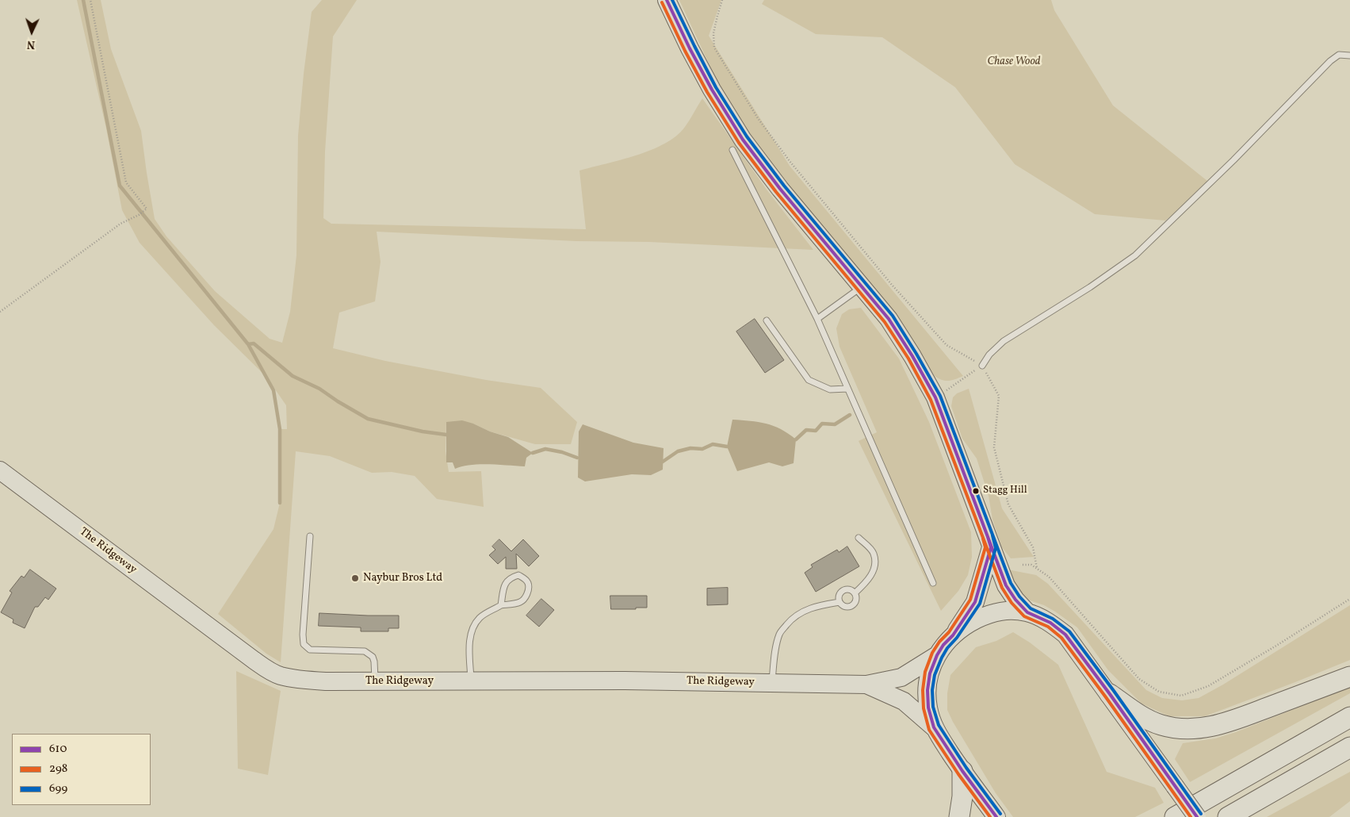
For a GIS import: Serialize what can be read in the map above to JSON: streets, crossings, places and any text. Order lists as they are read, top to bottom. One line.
{"streets":{"main road":["The Ridgeway"]},"parks":["Chase Wood"],"places":["Stagg Hill","Naybur Bros Ltd"],"lines":["transit line 610","transit line 699","transit line 298"],"legend":["610","298","699"],"north":"bottom"}
